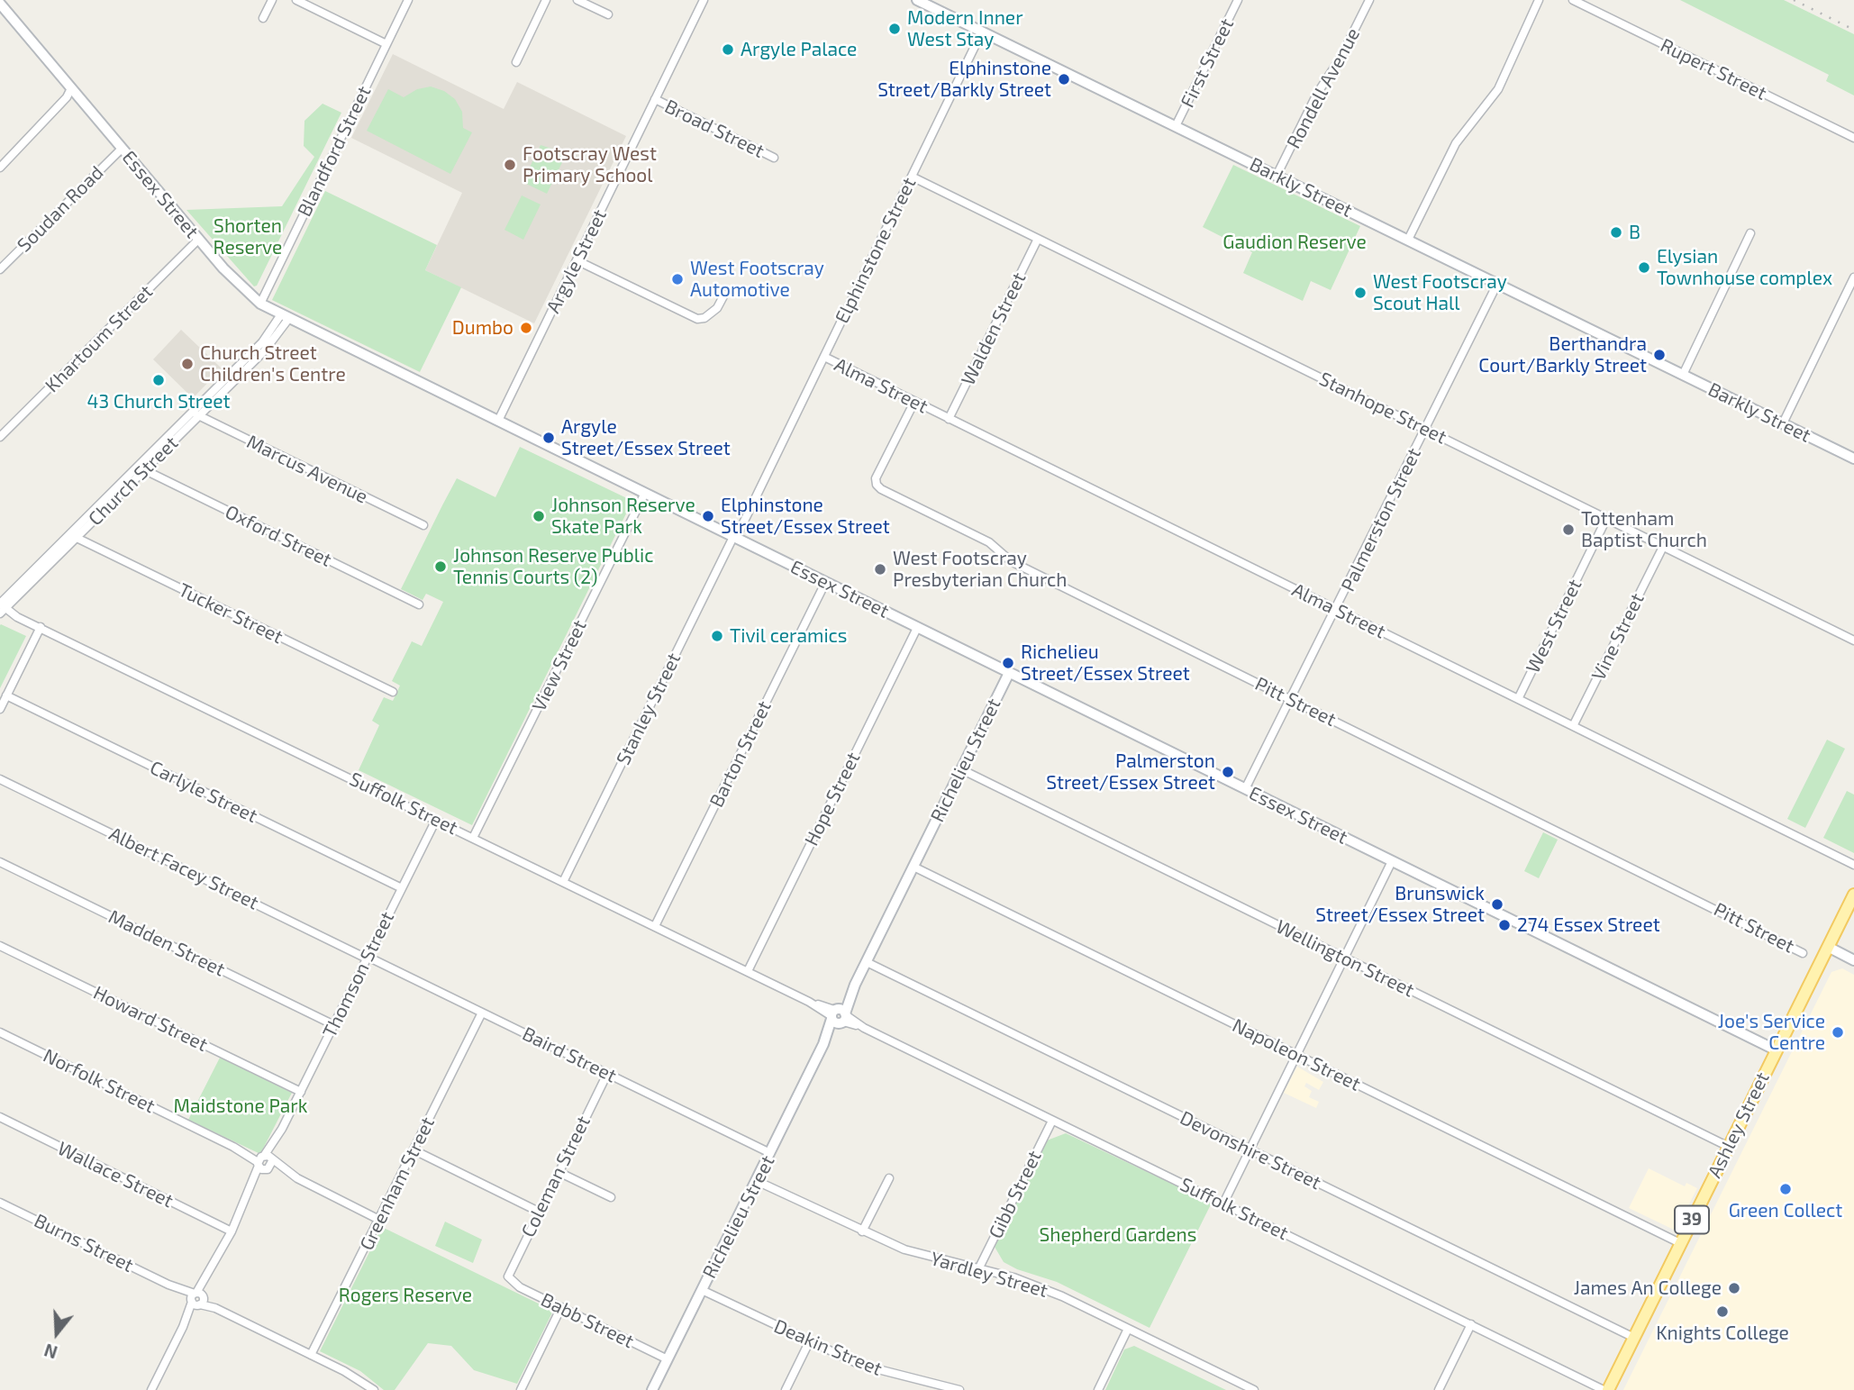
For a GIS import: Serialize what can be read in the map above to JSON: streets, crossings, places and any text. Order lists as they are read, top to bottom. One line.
{"streets":{"main road":["Ashley Street","39"],"street":["First Street","Rupert Street","Rondell Avenue","Broad Street","Blandford Street","Barkly Street","Essex Street","Soudan Road","Elphinstone Street","Argyle Street","Walden Street","Khartoum Street","Alma Street","Stanhope Street","Marcus Avenue","Church Street","Palmerston Street","Oxford Street","Tucker Street","West Street","Vine Street","View Street","Pitt Street","Stanley Street","Barton Street","Richelieu Street","Carlyle Street","Hope Street","Suffolk Street","Albert Facey Street","Madden Street","Wellington Street","Thomson Street","Howard Street","Baird Street","Napoleon Street","Norfolk Street","Devonshire Street","Wallace Street","Coleman Street","Greenham Street","Gibb Street","Burns Street","Yardley Street","Babb Street","Deakin Street"]},"crossings":[["First Street","Barkly Street"],["Rondell Avenue","Barkly Street"],["Broad Street","Argyle Street"],["Blandford Street","Essex Street"],["Barkly Street","Elphinstone Street"],["Barkly Street","Palmerston Street"],["Essex Street","Soudan Road"],["Essex Street","Elphinstone Street"],["Essex Street","Argyle Street"],["Essex Street","Khartoum Street"],["Essex Street","Church Street"],["Essex Street","Palmerston Street"],["Essex Street","View Street"],["Essex Street","Stanley Street"],["Essex Street","Barton Street"],["Essex Street","Richelieu Street"],["Essex Street","Hope Street"],["Essex Street","Ashley Street"],["Elphinstone Street","Alma Street"],["Elphinstone Street","Stanhope Street"],["Elphinstone Street","Stanley Street"],["Walden Street","Alma Street"],["Walden Street","Stanhope Street"],["Alma Street","Palmerston Street"],["Alma Street","West Street"],["Alma Street","Vine Street"],["Alma Street","Pitt Street"],["Stanhope Street","Palmerston Street"],["Stanhope Street","West Street"],["Stanhope Street","Vine Street"],["Marcus Avenue","Church Street"],["Church Street","Oxford Street"],["Church Street","Tucker Street"],["Church Street","Suffolk Street"],["Palmerston Street","Pitt Street"],["View Street","Suffolk Street"],["Stanley Street","Suffolk Street"],["Barton Street","Suffolk Street"],["Richelieu Street","Suffolk Street"],["Richelieu Street","Wellington Street"],["Richelieu Street","Baird Street"],["Richelieu Street","Napoleon Street"],["Richelieu Street","Devonshire Street"],["Richelieu Street","Yardley Street"],["Richelieu Street","Babb Street"],["Richelieu Street","Deakin Street"],["Carlyle Street","Thomson Street"],["Hope Street","Suffolk Street"],["Suffolk Street","Thomson Street"],["Suffolk Street","Ashley Street"],["Suffolk Street","Gibb Street"],["Albert Facey Street","Thomson Street"],["Albert Facey Street","Baird Street"],["Madden Street","Thomson Street"],["Wellington Street","Ashley Street"],["Thomson Street","Howard Street"],["Thomson Street","Baird Street"],["Thomson Street","Norfolk Street"],["Thomson Street","Wallace Street"],["Thomson Street","Burns Street"],["Baird Street","Coleman Street"],["Baird Street","Greenham Street"],["Napoleon Street","Ashley Street"],["Norfolk Street","Greenham Street"],["Ashley Street","Devonshire Street"],["Coleman Street","Babb Street"],["Greenham Street","Burns Street"],["Gibb Street","Yardley Street"]],"parks":["Shorten Reserve","Gaudion Reserve","Maidstone Park","Shepherd Gardens","Rogers Reserve"],"places":["Modern Inner West Stay","Argyle Palace","Elphinstone Street/Barkly Street","Footscray West Primary School","B","Elysian Townhouse complex","West Footscray Automotive","West Footscray Scout Hall","Dumbo","Berthandra Court/Barkly Street","Church Street Children's Centre","43 Church Street","Argyle Street/Essex Street","Johnson Reserve Skate Park","Elphinstone Street/Essex Street","Tottenham Baptist Church","Johnson Reserve Public Tennis Courts (2)","West Footscray Presbyterian Church","Tivil ceramics","Richelieu Street/Essex Street","Palmerston Street/Essex Street","Brunswick Street/Essex Street","274 Essex Street","Joe's Service Centre","Green Collect","James An College","Knights College"],"north":"bottom"}
